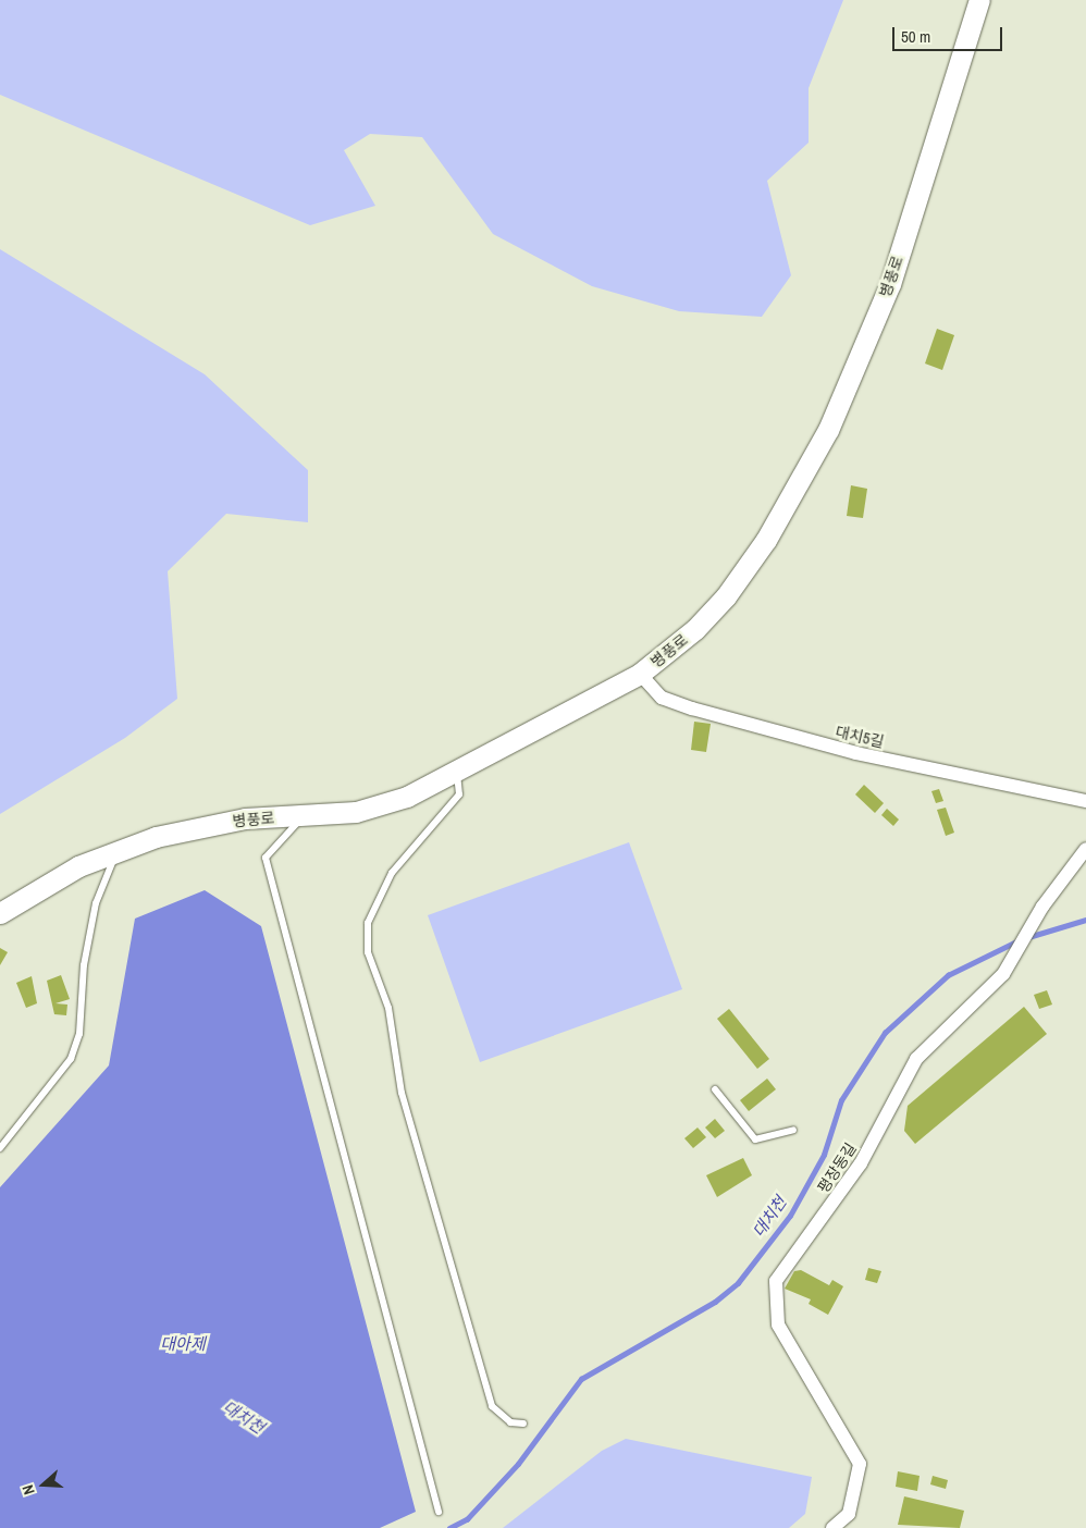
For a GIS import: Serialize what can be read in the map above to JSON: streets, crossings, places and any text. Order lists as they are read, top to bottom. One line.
{"streets":{"main road":["병풍로"],"street":["대치5길","평장동길"]},"crossings":[["병풍로","대치5길"]],"water":["대치천","대아제"],"scale_bar":"50 m","north":"left"}
